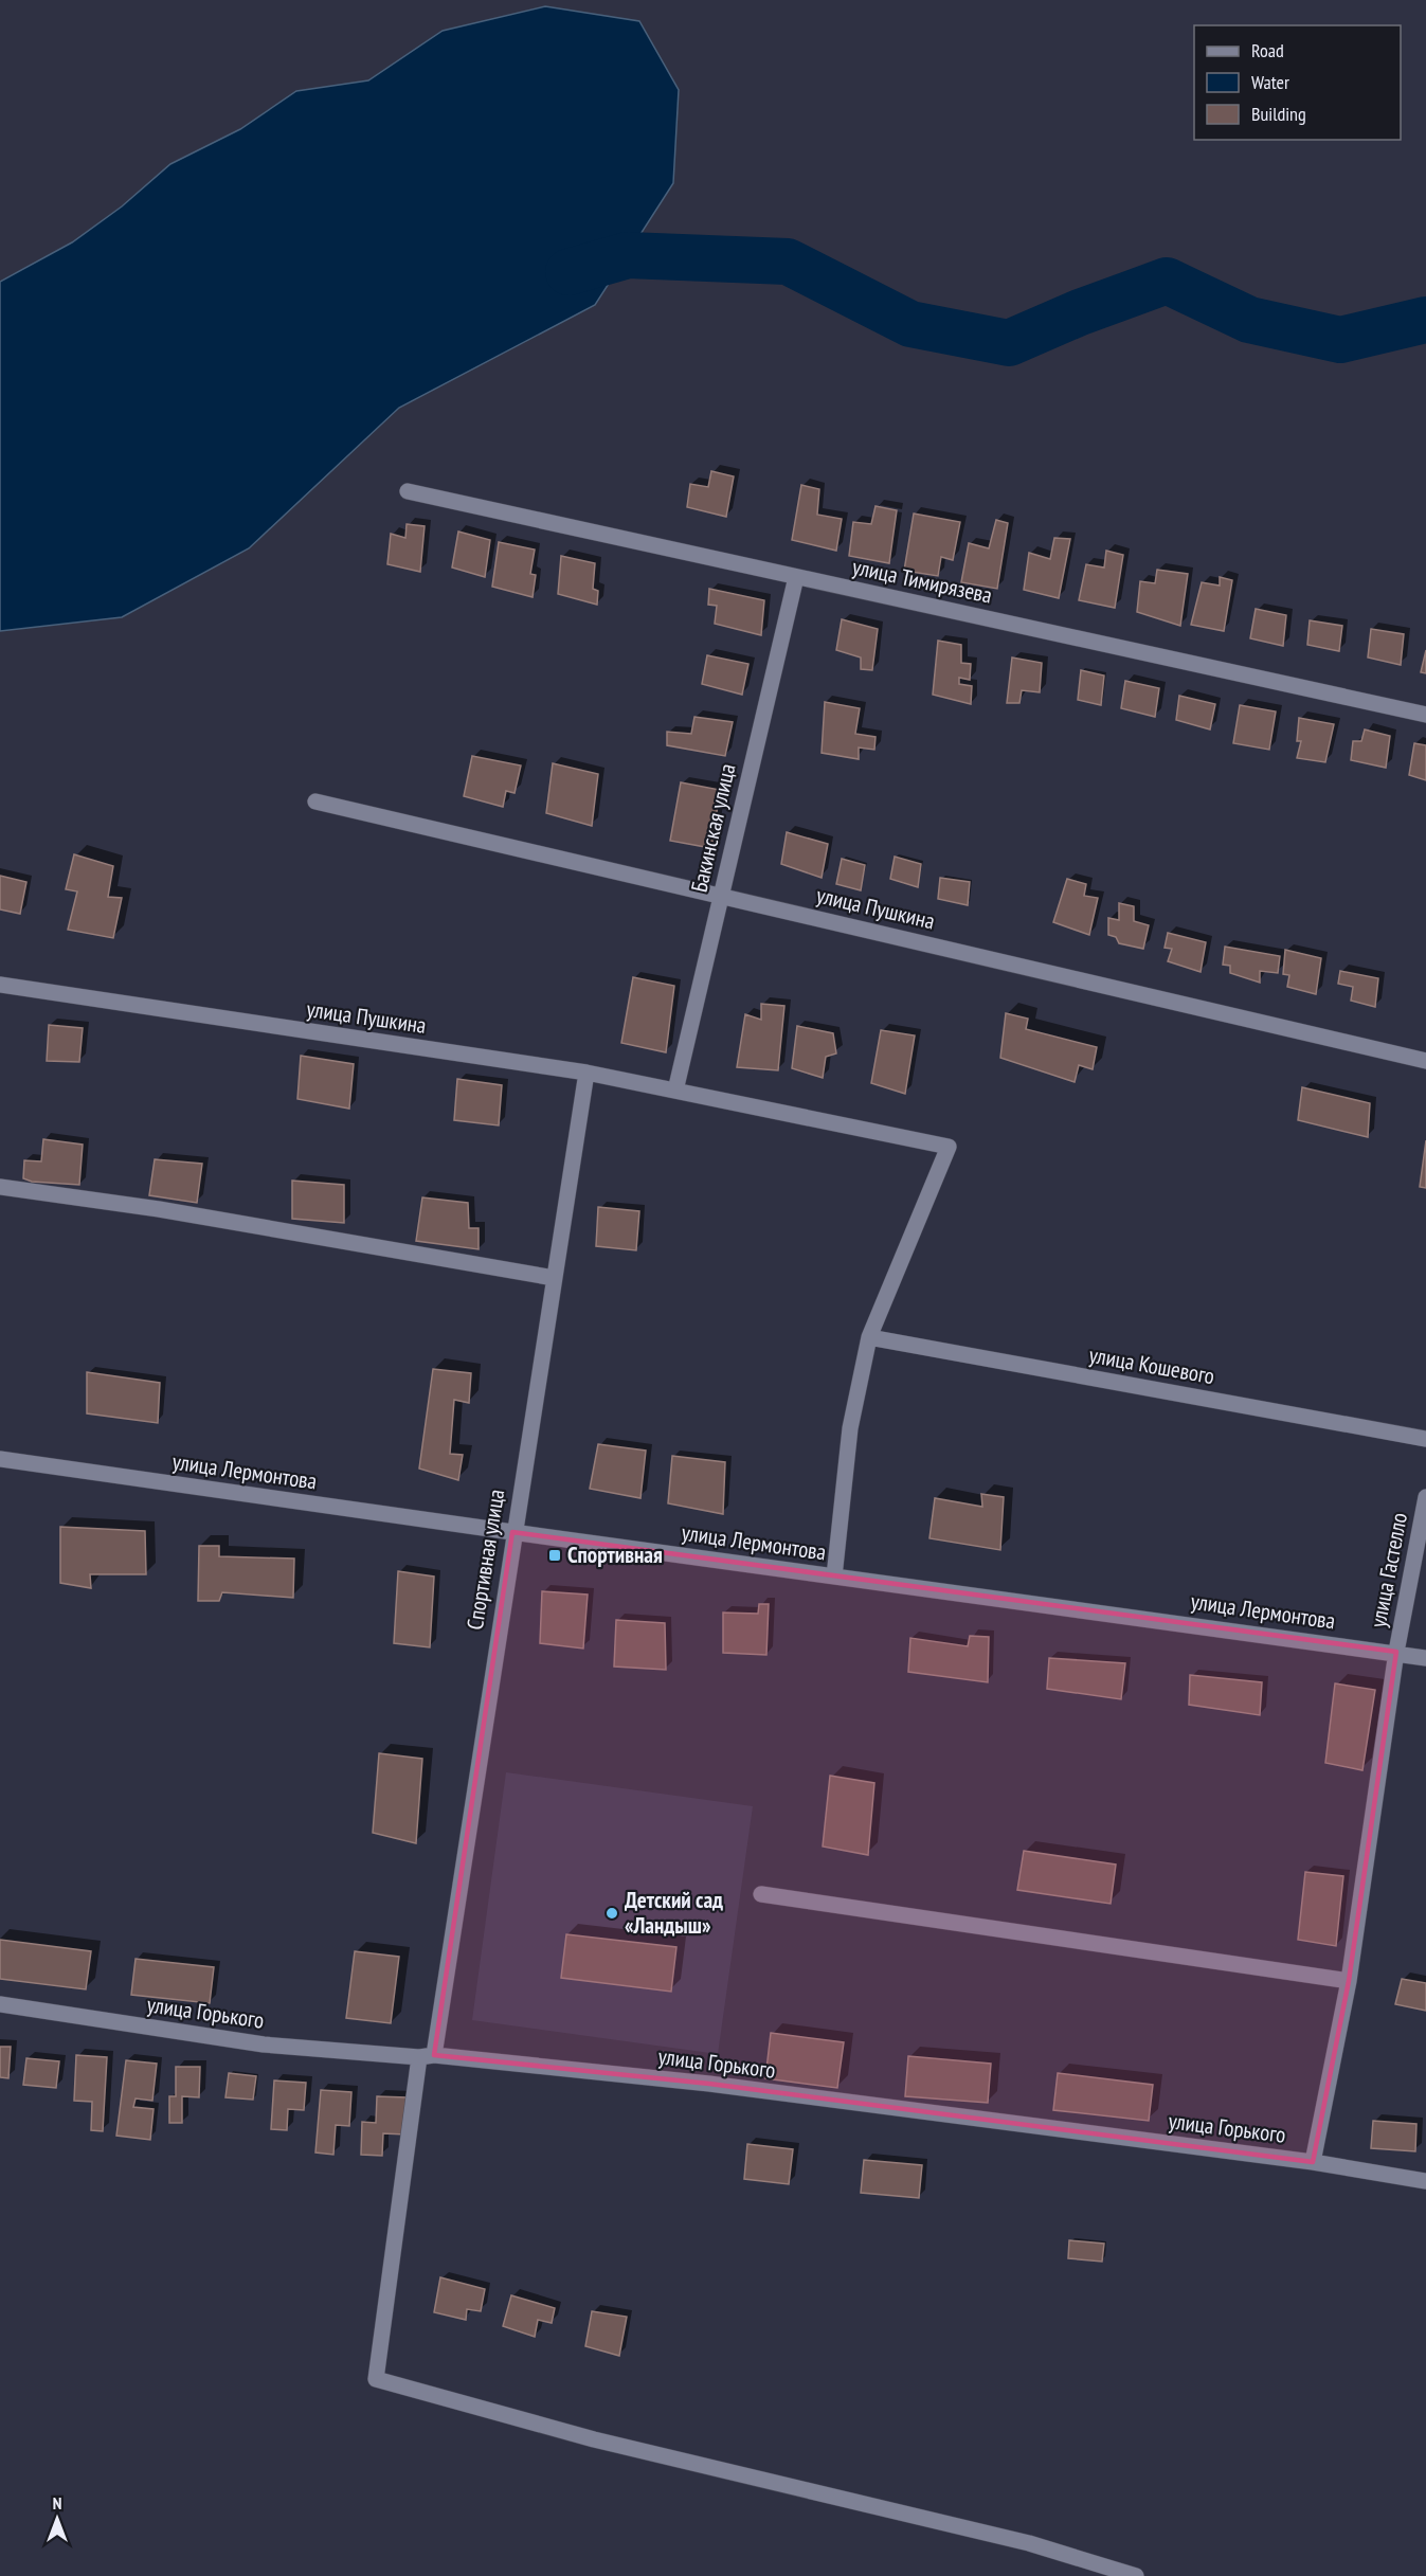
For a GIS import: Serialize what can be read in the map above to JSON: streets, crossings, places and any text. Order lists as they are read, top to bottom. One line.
{"streets":{"street":["улица Тимирязева","Бакинская улица","улица Пушкина","улица Кошевого","улица Лермонтова","Спортивная улица","улица Гастелло","улица Горького"]},"crossings":[["улица Тимирязева","Бакинская улица"],["Бакинская улица","улица Пушкина"],["улица Пушкина","улица Кошевого"],["улица Пушкина","Спортивная улица"],["улица Лермонтова","Спортивная улица"],["улица Лермонтова","улица Гастелло"],["Спортивная улица","улица Горького"],["улица Гастелло","улица Горького"]],"places":{"transit":["Спортивная"],"other":["Детский сад «Ландыш»"]},"legend":["Road","Water","Building"],"north":"top"}
